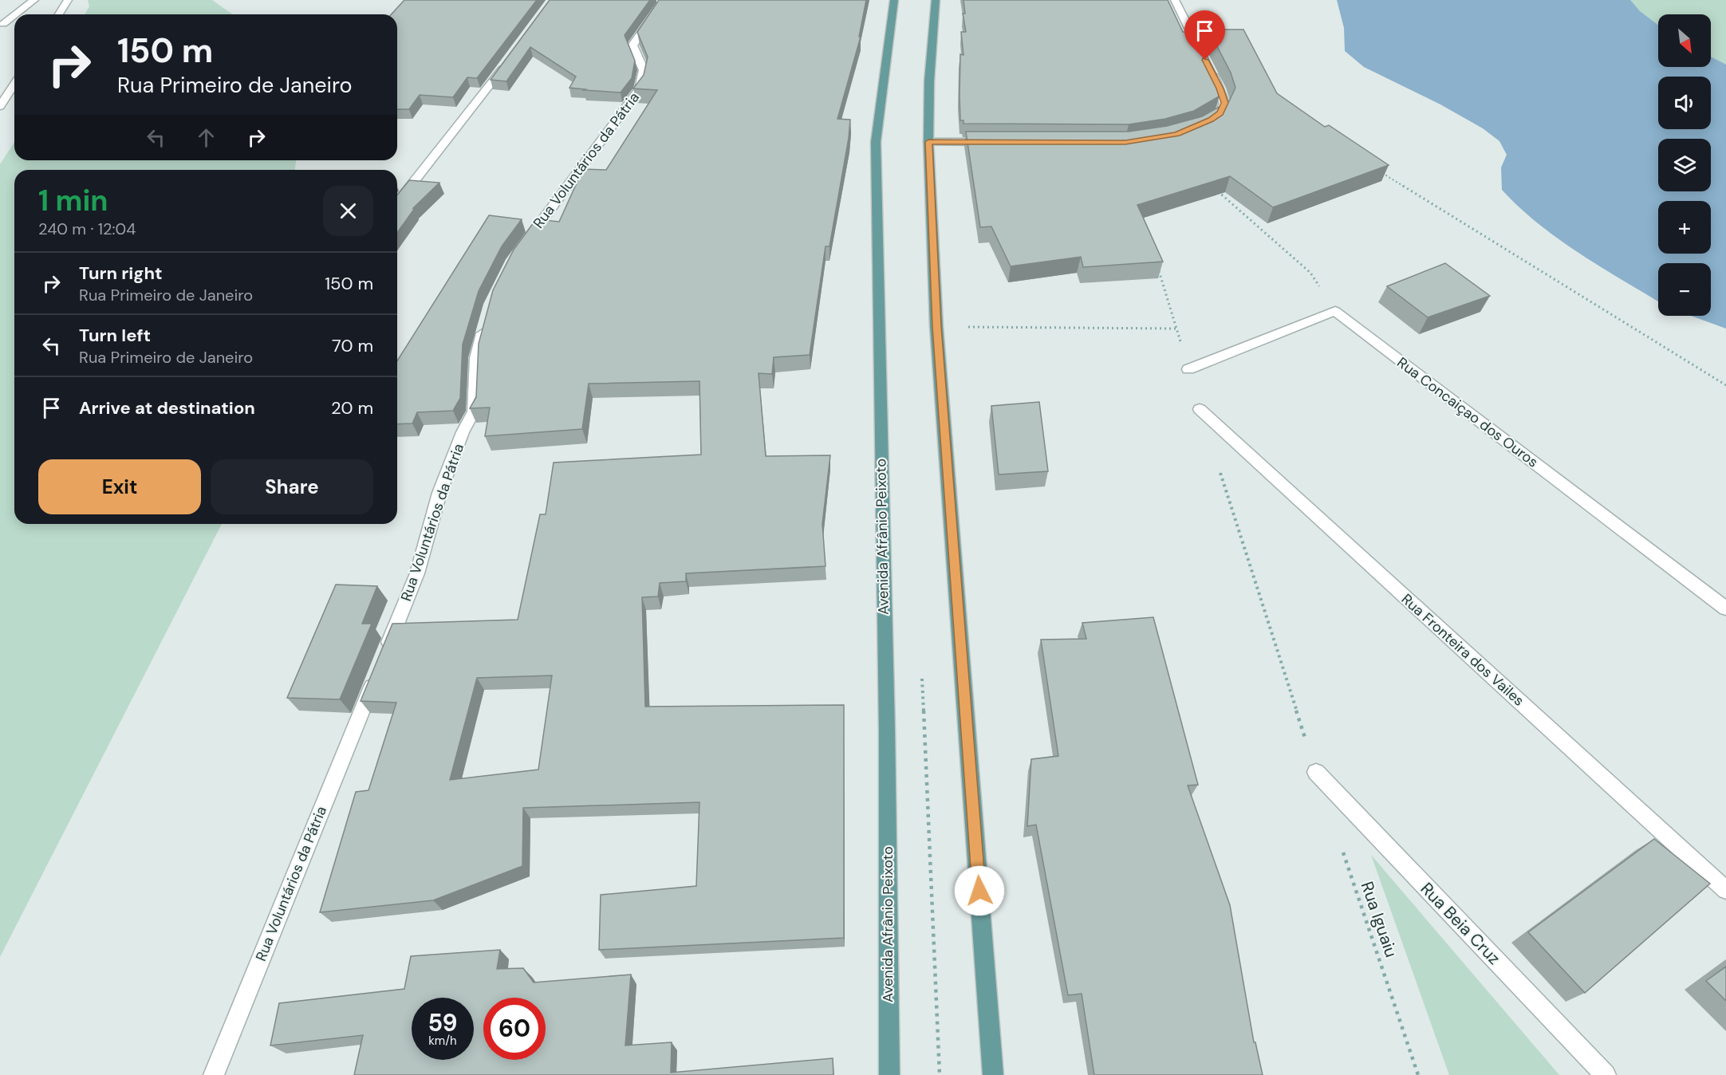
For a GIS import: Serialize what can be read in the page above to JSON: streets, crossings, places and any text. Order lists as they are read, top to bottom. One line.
{"streets":{"main road":["Avenida Afrânio Peixoto"],"street":["Rua Voluntários da Pátria","Rua Concaiçao dos Ouros","Rua Fronteira dos Vailes","Rua Beia Cruz"],"path":["Rua Iguaiu"]},"north":"bottom right","page":{"map_buttons":["+","−"],"turn":["150 m","Rua Primeiro de Janeiro"],"heading":["1 min","240 m · 12:04"],"list":[{"name":"Turn right","note":"Rua Primeiro de Janeiro","value":"150 m"},{"name":"Turn left","note":"Rua Primeiro de Janeiro","value":"70 m"},{"name":"Arrive at destination","value":"20 m"}],"buttons":["Exit","Share"],"speed":"59 km/h","limit":"60"}}
